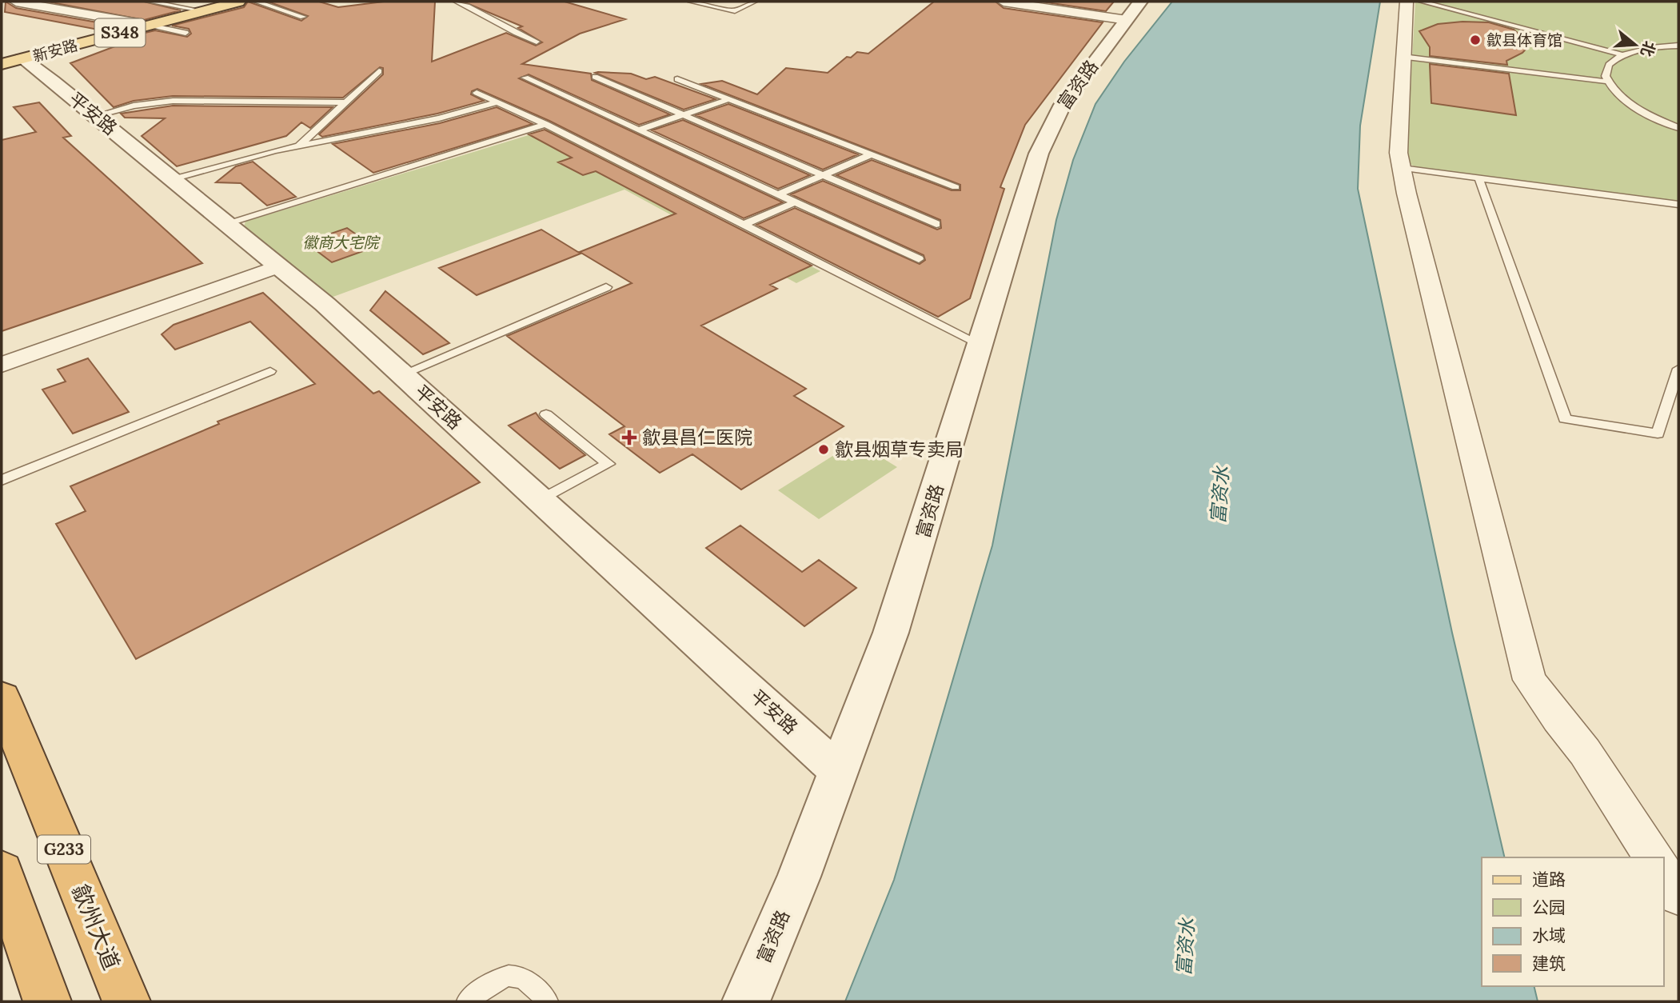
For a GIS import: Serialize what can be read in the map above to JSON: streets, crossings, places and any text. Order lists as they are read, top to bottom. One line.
{"streets":{"highway":["G233","歙州大道"],"main road":["S348","新安路"],"street":["富资路","平安路"]},"crossings":[["新安路","平安路"],["富资路","平安路"]],"water":["富资水"],"parks":["徽商大宅院"],"places":{"other":["歙县体育馆","歙县烟草专卖局"],"health":["歙县昌仁医院"]},"legend":["道路","公园","水域","建筑"],"north":"right"}
